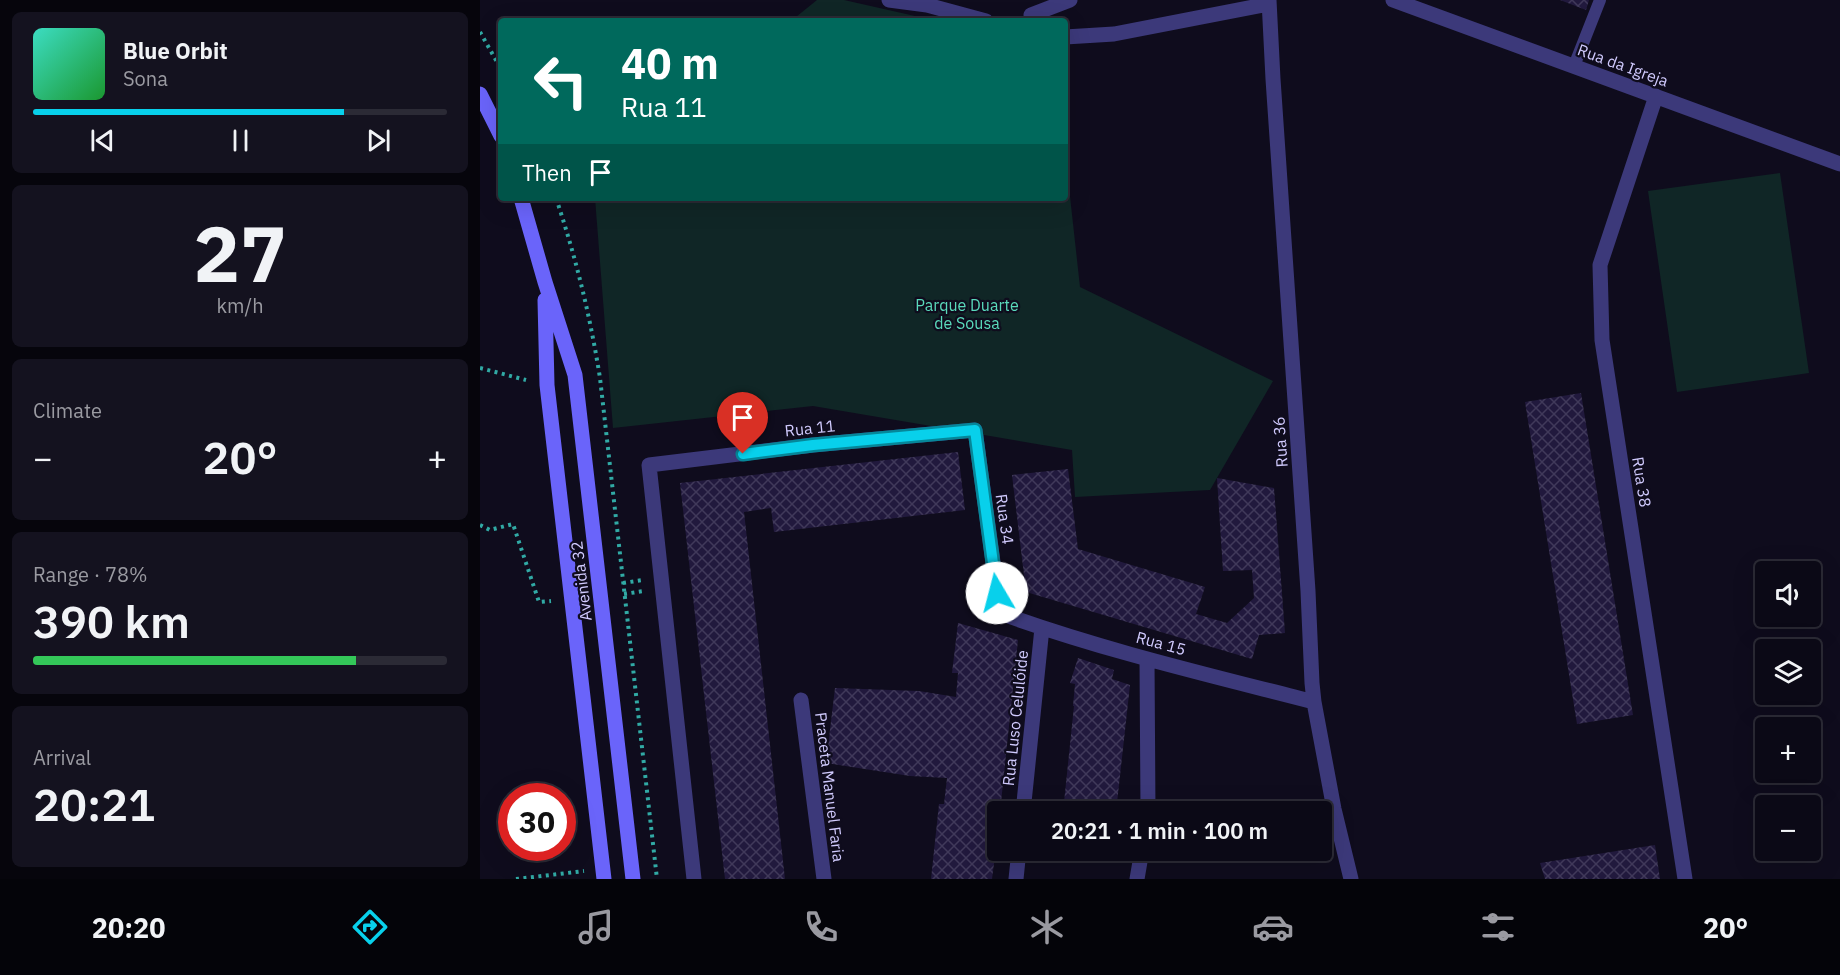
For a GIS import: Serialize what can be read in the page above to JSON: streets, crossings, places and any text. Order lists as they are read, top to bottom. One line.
{"streets":{"main road":["Avenida 32"],"street":["Rua da Igreja","Rua 11","Rua 36","Rua 38","Rua 34","Rua 15","Rua Luso Celulóide","Praceta Manuel Faria"]},"crossings":[["Rua da Igreja","Rua 38"],["Rua 11","Rua 34"],["Rua 36","Rua 15"],["Rua 34","Rua 15"],["Rua 15","Rua Luso Celulóide"]],"parks":["Parque Duarte de Sousa"],"page":{"turn":["40 m","Rua 11"],"song":["Blue Orbit","Sona"],"then":"Then","tile":[["27","km/h"],"Climate",["Range · 78%","390 km"],["Arrival","20:21"]],"heat":["−","20°","+"],"map_buttons":["+","−"],"limit":"30","trip":"20:21 · 1 min · 100 m","tabs":["20:20","20°"]}}
